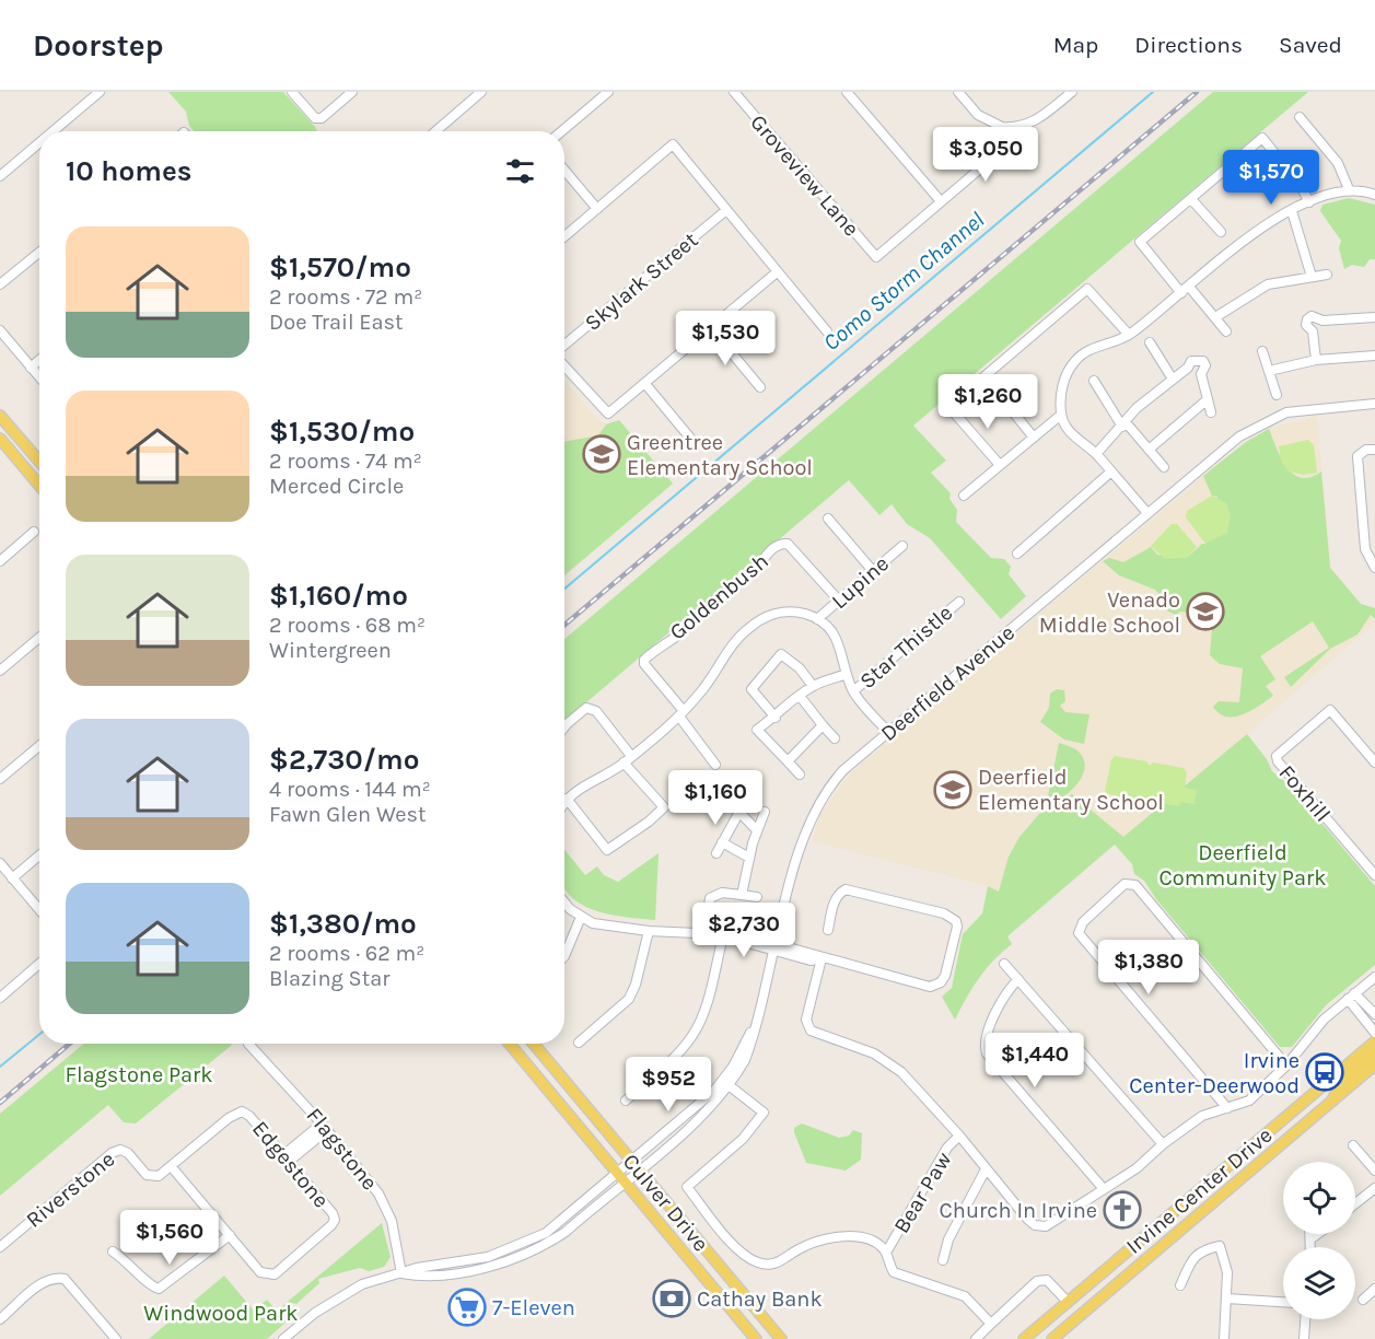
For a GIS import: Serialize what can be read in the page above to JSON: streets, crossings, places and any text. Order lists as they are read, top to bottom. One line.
{"streets":{"main road":["Irvine Center Drive","Culver Drive"],"street":["Groveview Lane","Skylark Street","Lupine","Goldenbush","Star Thistle","Deerfield Avenue","Foxhill","Flagstone","Edgestone","Riverstone","Bear Paw"]},"crossings":[["Lupine","Goldenbush"],["Deerfield Avenue","Flagstone"],["Deerfield Avenue","Bear Paw"],["Deerfield Avenue","Culver Drive"],["Edgestone","Riverstone"]],"water":["Como Storm Channel"],"parks":["Deerfield Community Park","Flagstone Park","Windwood Park"],"places":{"school or university":["Greentree Elementary School","Venado Middle School","Deerfield Elementary School"],"bus stop":["Irvine Center-Deerwood"],"church":["Church In Irvine"],"bank":["Cathay Bank"],"supermarket":["7-Eleven"]},"page":{"header":"Doorstep","nav":["Map","Directions","Saved"],"price":["$3,050","$1,570","$1,530","$1,260","$1,160","$2,730","$1,380","$1,440","$952","$1,560"],"heading":"10 homes","list":[{"name":"$1,570/mo","note":"2 rooms · 72 m² · Doe Trail East"},{"name":"$1,530/mo","note":"2 rooms · 74 m² · Merced Circle"},{"name":"$1,160/mo","note":"2 rooms · 68 m² · Wintergreen"},{"name":"$2,730/mo","note":"4 rooms · 144 m² · Fawn Glen West"},{"name":"$1,380/mo","note":"2 rooms · 62 m² · Blazing Star"}]}}
